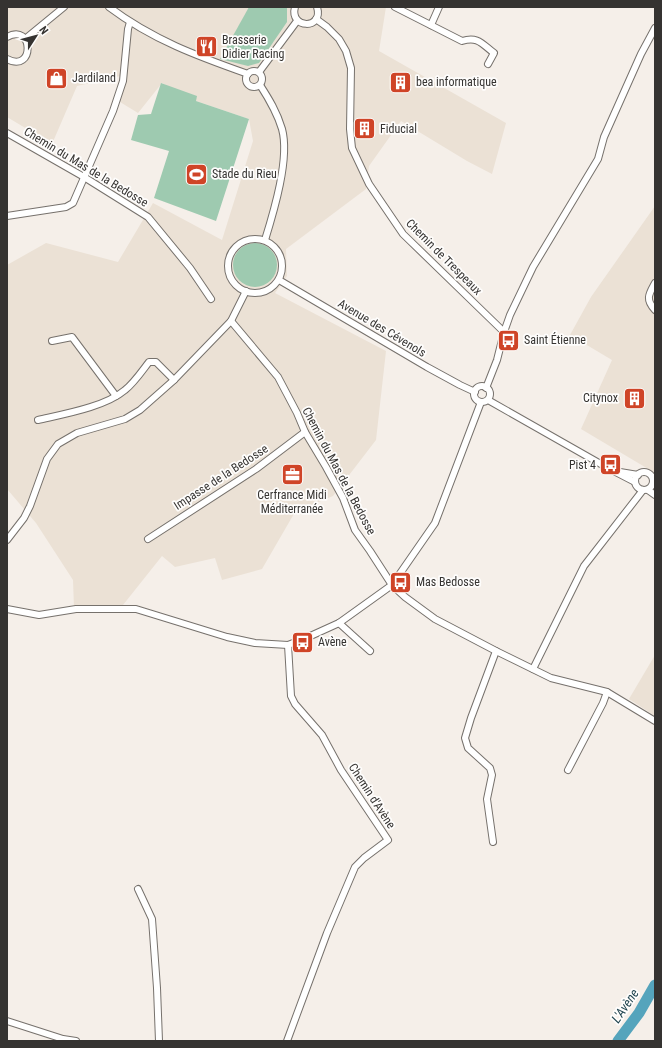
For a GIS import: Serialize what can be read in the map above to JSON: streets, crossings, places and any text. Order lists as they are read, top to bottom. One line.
{"streets":{"street":["Chemin du Mas de la Bedosse","Chemin de Trespeaux","Avenue des Cévenols","Impasse de la Bedosse","Chemin d'Avène"]},"crossings":[["Chemin du Mas de la Bedosse","Impasse de la Bedosse"]],"water":["L'Avène"],"places":{"restaurant":["Brasserie Didier Racing"],"shop":["Jardiland"],"building":["bea informatique","Fiducial","Citynox"],"sports":["Stade du Rieu"],"bus stop":["Saint Étienne","Pist 4","Mas Bedosse","Avène"],"office":["Cerfrance Midi Méditerranée"]},"north":"top right"}
